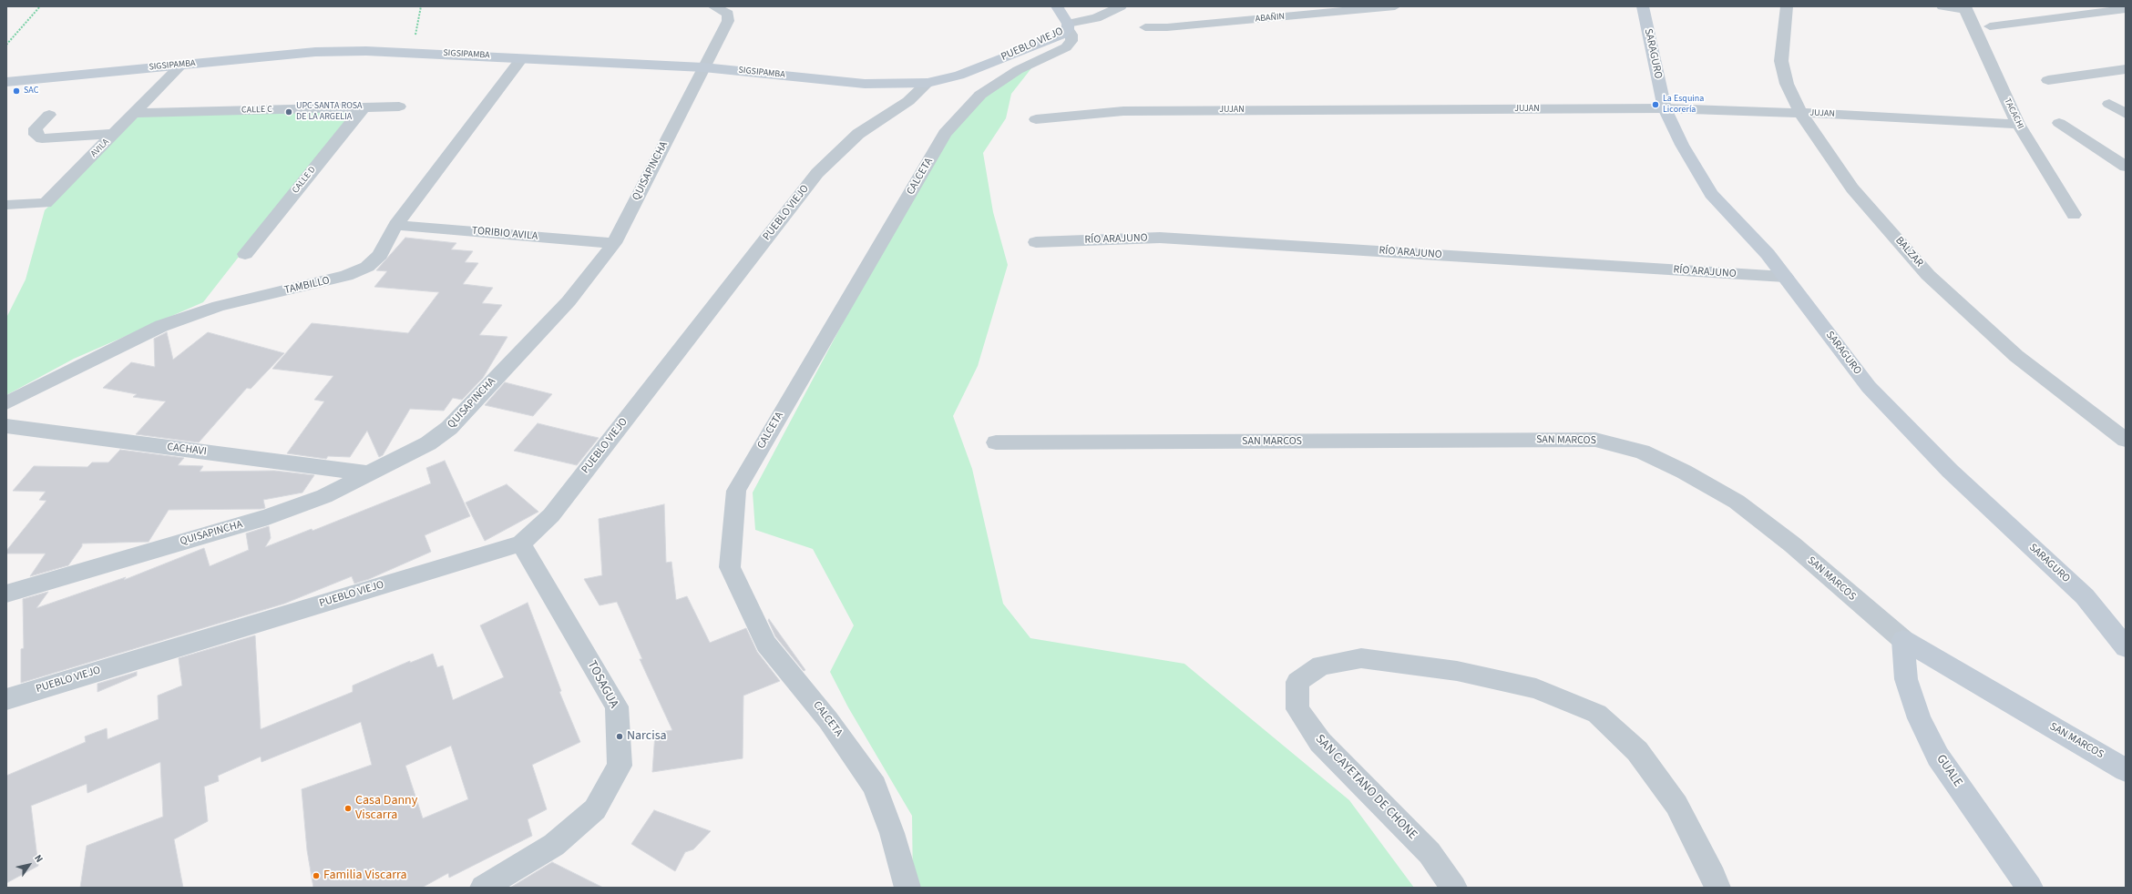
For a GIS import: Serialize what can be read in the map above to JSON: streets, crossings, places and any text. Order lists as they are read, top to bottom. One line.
{"streets":{"street":["ABAÑIN","PUEBLO VIEJO","SARAGURO","SIGSIPAMBA","JUJAN","CALLE C","TACACHI","AVILA","QUISAPINCHA","CALCETA","CALLE D","TORIBIO AVILA","RÍO ARAJUNO","BALZAR","TAMBILLO","SAN MARCOS","CACHAVI","TOSAGUA","GUALE","SAN CAYETANO DE CHONE"]},"crossings":[["PUEBLO VIEJO","SIGSIPAMBA"],["PUEBLO VIEJO","CALCETA"],["PUEBLO VIEJO","TOSAGUA"],["SARAGURO","JUJAN"],["SARAGURO","RÍO ARAJUNO"],["SIGSIPAMBA","AVILA"],["SIGSIPAMBA","QUISAPINCHA"],["SIGSIPAMBA","TAMBILLO"],["JUJAN","TACACHI"],["JUJAN","BALZAR"],["CALLE C","AVILA"],["CALLE C","CALLE D"],["QUISAPINCHA","TORIBIO AVILA"],["QUISAPINCHA","CACHAVI"],["TORIBIO AVILA","TAMBILLO"],["SAN MARCOS","GUALE"]],"places":["SAC","La Esquina Licorería","UPC SANTA ROSA DE LA ARGELIA","Narcisa","Casa Danny Viscarra","Familia Viscarra"],"north":"top right"}
